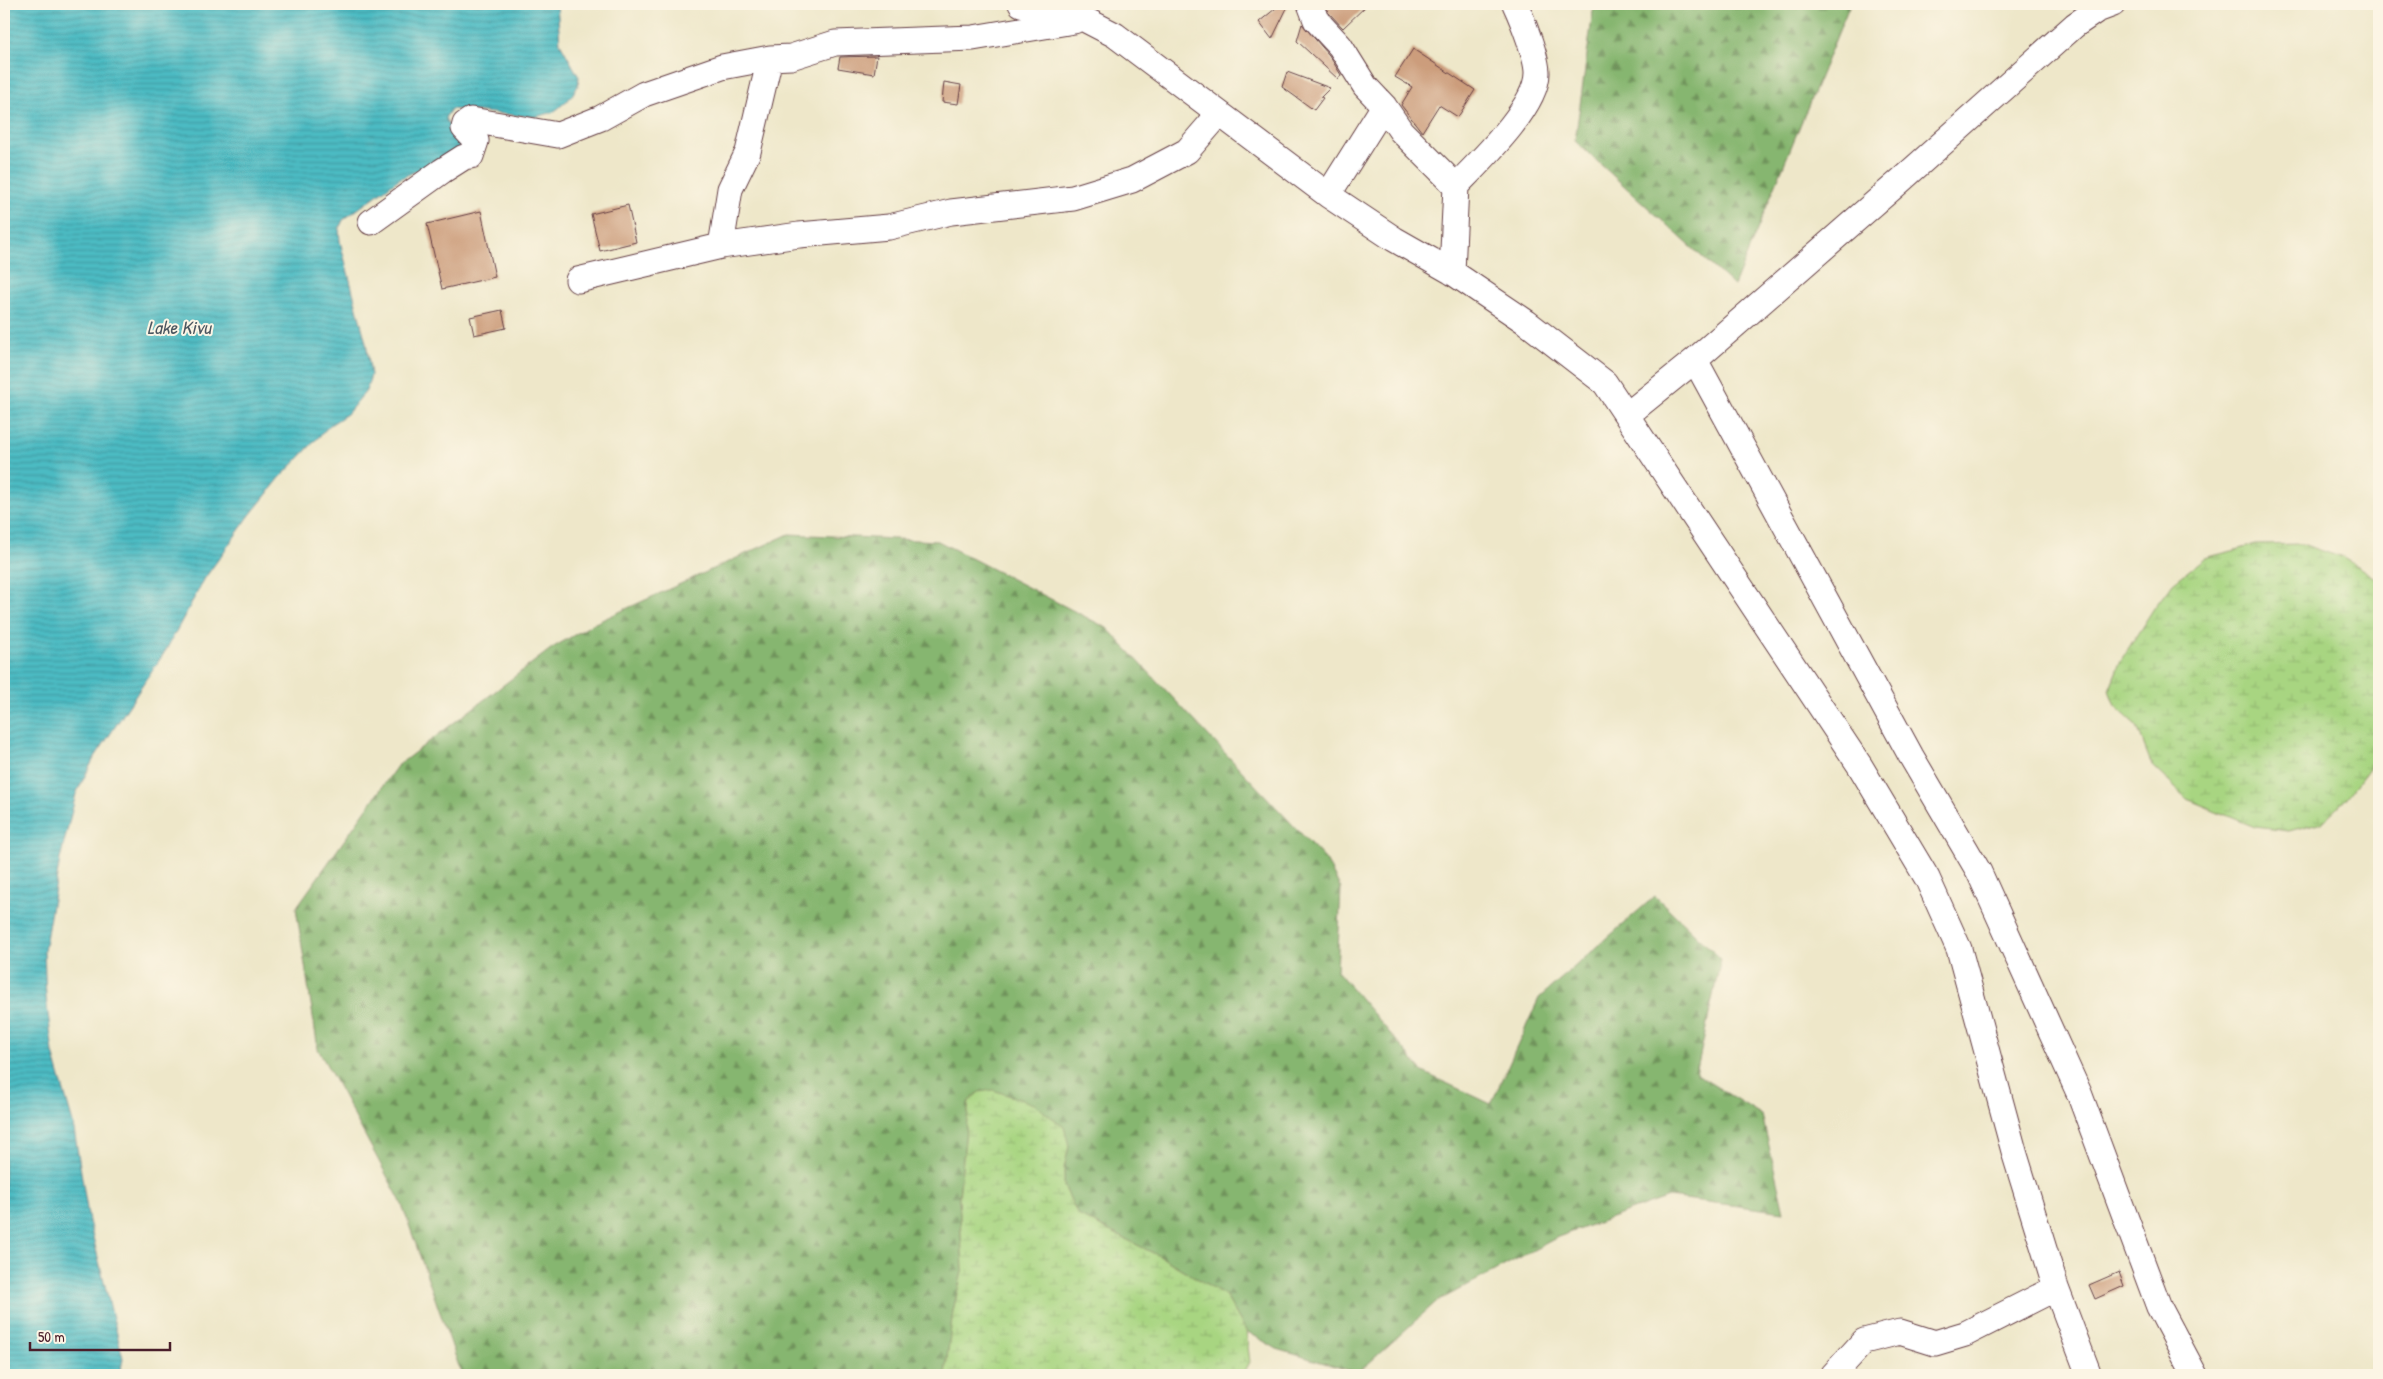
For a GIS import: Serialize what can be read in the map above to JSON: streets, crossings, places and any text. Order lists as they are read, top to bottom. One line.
{"water":["Lake Kivu"],"scale_bar":"50 m"}
